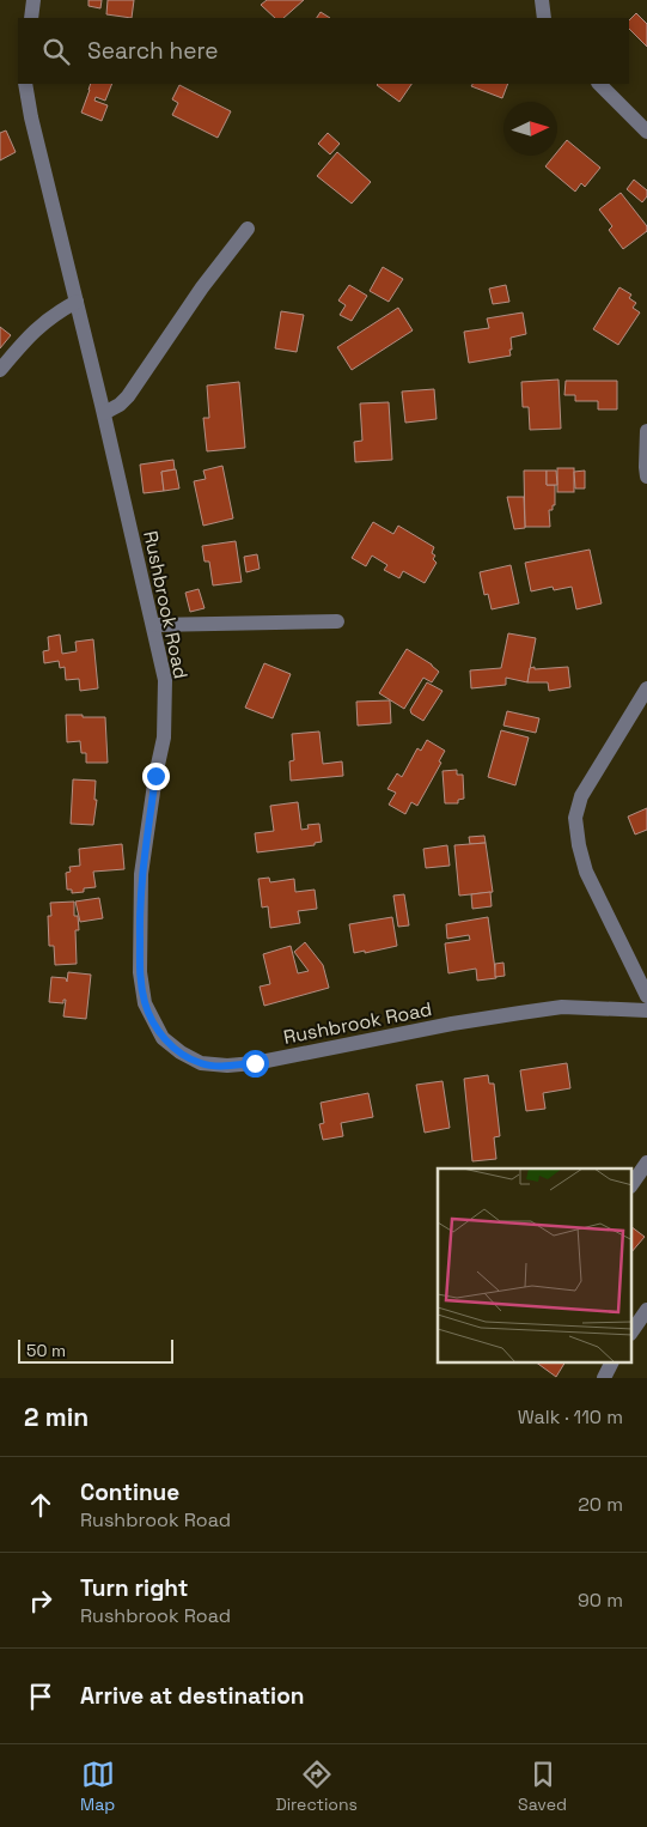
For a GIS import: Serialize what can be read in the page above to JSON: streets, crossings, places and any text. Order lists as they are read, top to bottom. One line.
{"streets":{"street":["Rushbrook Road"]},"scale_bar":"50 m","north":"right","page":{"search":"Search here","scale":"50 m","heading":["2 min","Walk · 110 m"],"list":[["Continue","Rushbrook Road","20 m"],["Turn right","Rushbrook Road","90 m"],"Arrive at destination"],"nav":["Map","Directions","Saved"]}}
